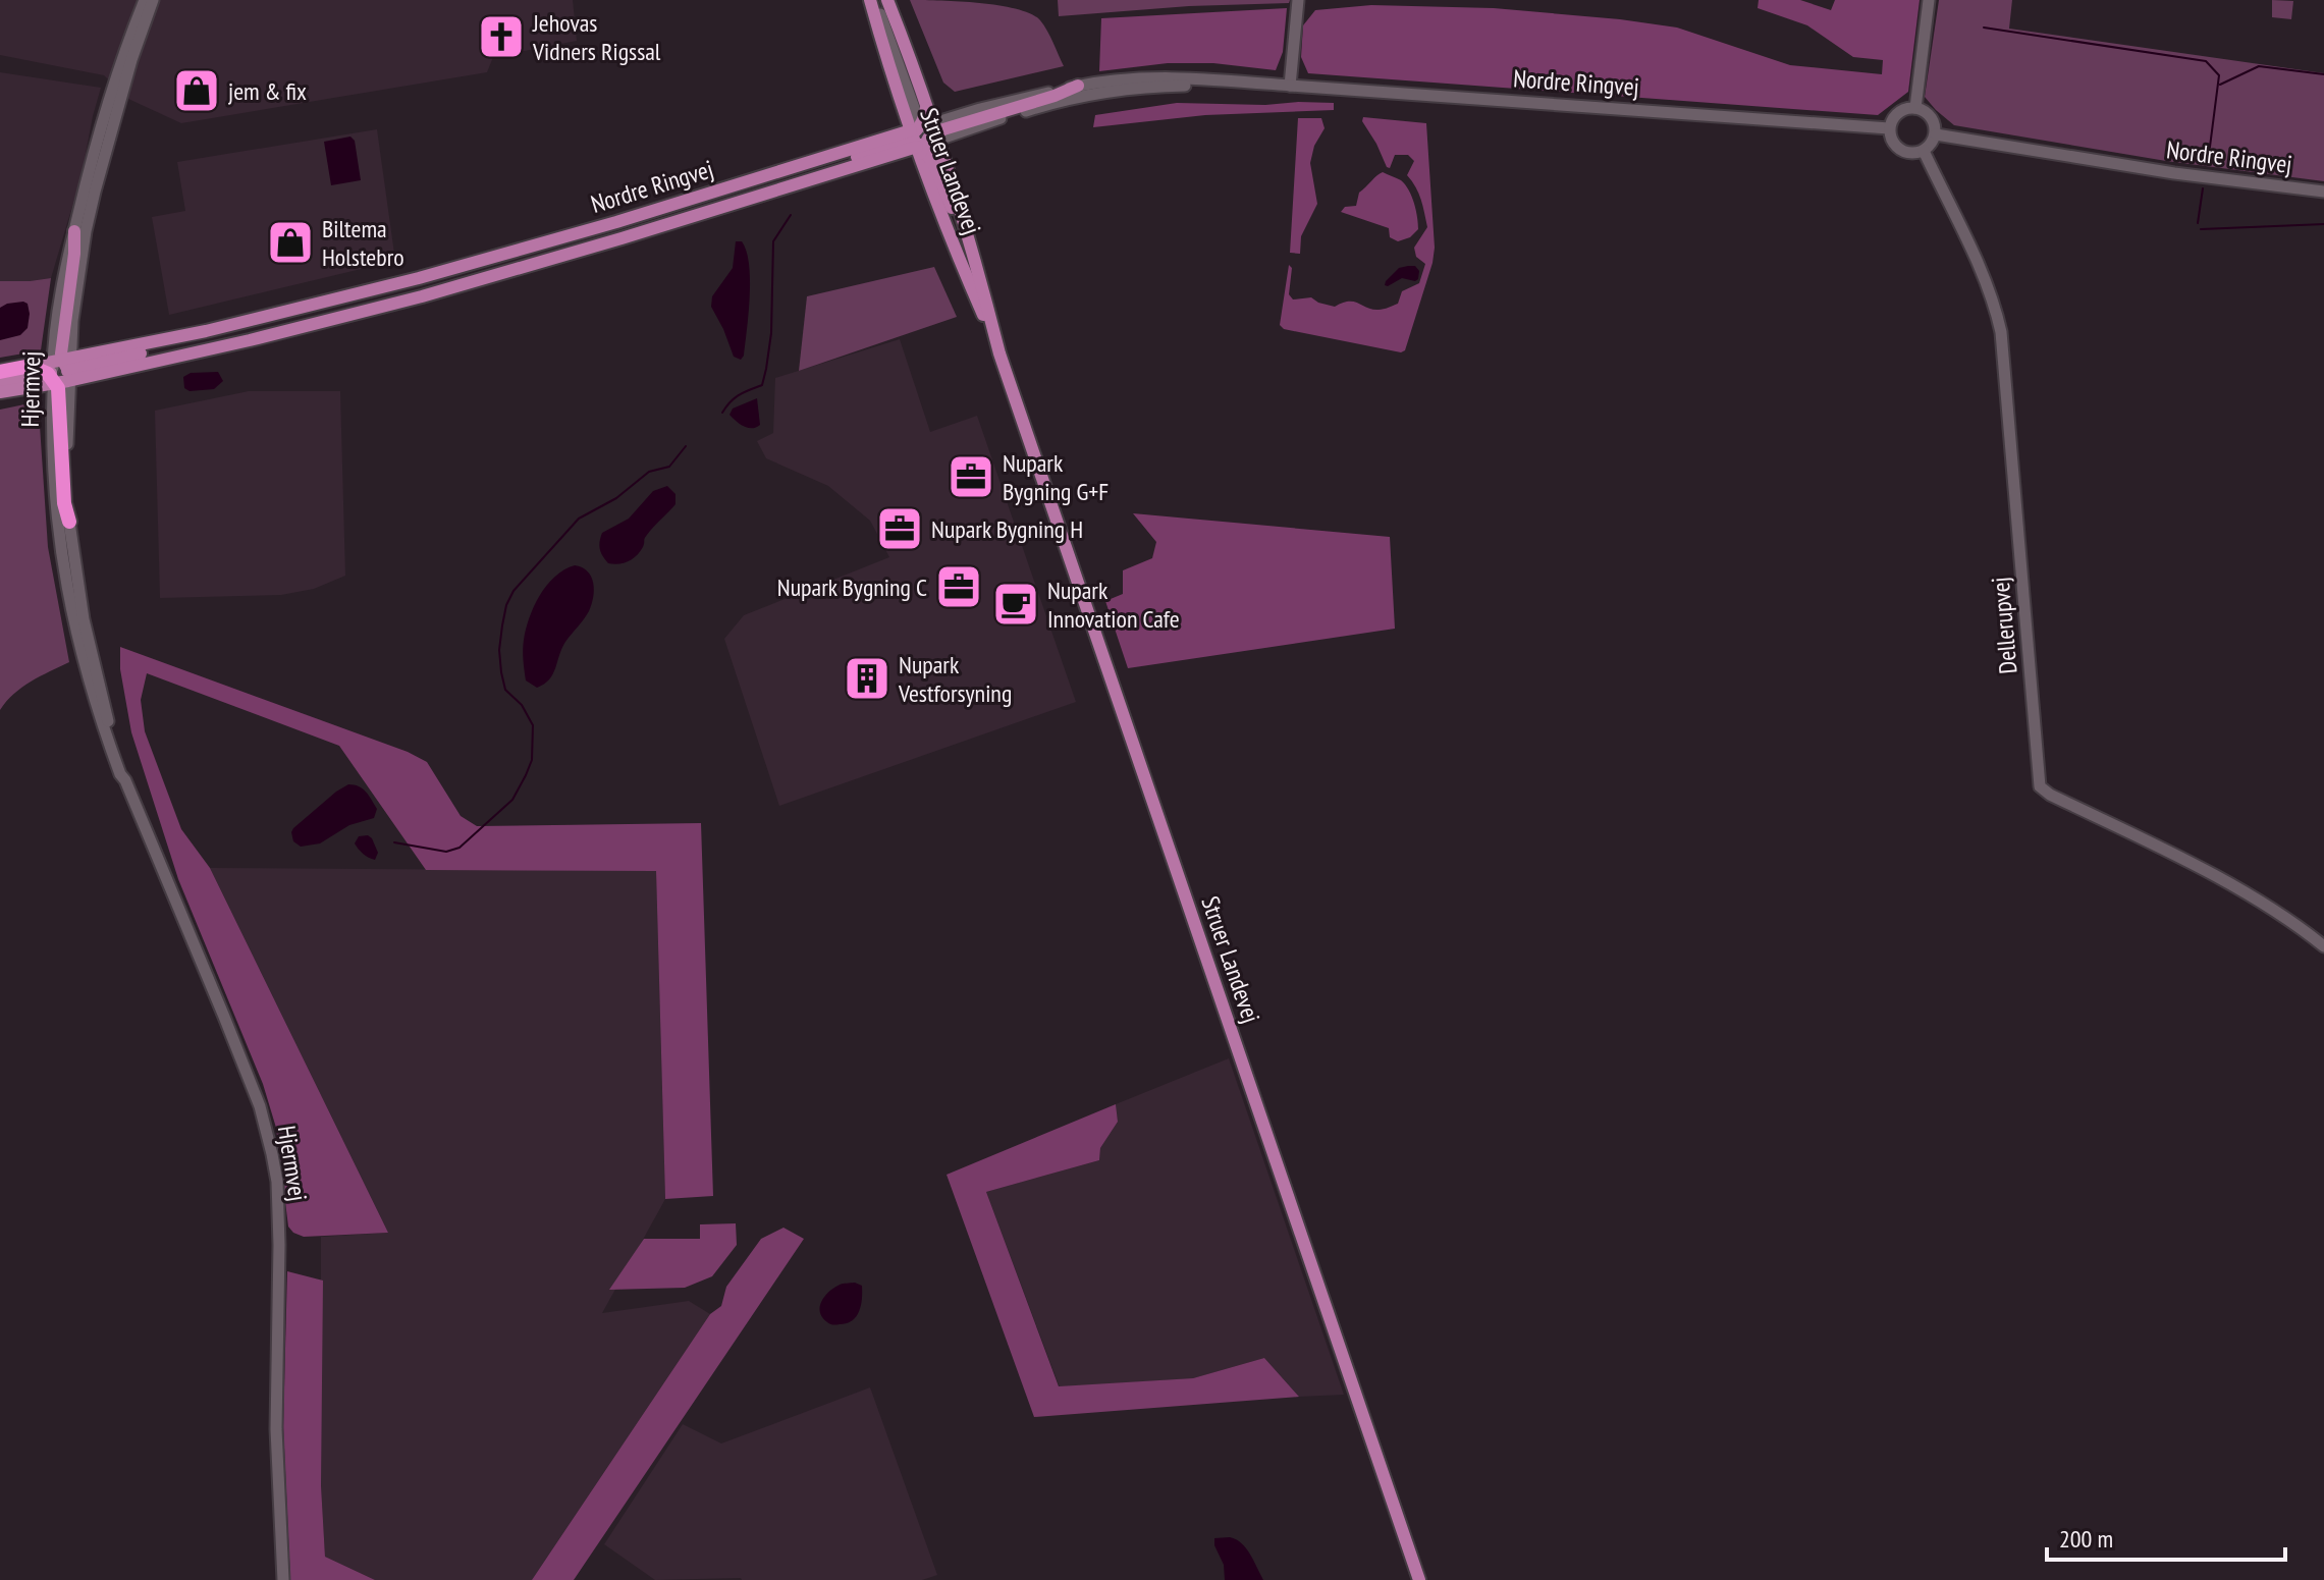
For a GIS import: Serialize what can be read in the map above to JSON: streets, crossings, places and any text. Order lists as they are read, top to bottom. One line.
{"streets":{"main road":["Nordre Ringvej","Struer Landevej"],"street":["Hjermvej","Dellerupvej"]},"crossings":[["Nordre Ringvej","Struer Landevej"],["Nordre Ringvej","Hjermvej"],["Nordre Ringvej","Dellerupvej"]],"places":{"church":["Jehovas Vidners Rigssal"],"shop":["jem & fix","Biltema Holstebro"],"office":["Nupark Bygning G+F","Nupark Bygning H","Nupark Bygning C"],"cafe":["Nupark Innovation Cafe"],"building":["Nupark Vestforsyning"]},"scale_bar":"200 m"}
